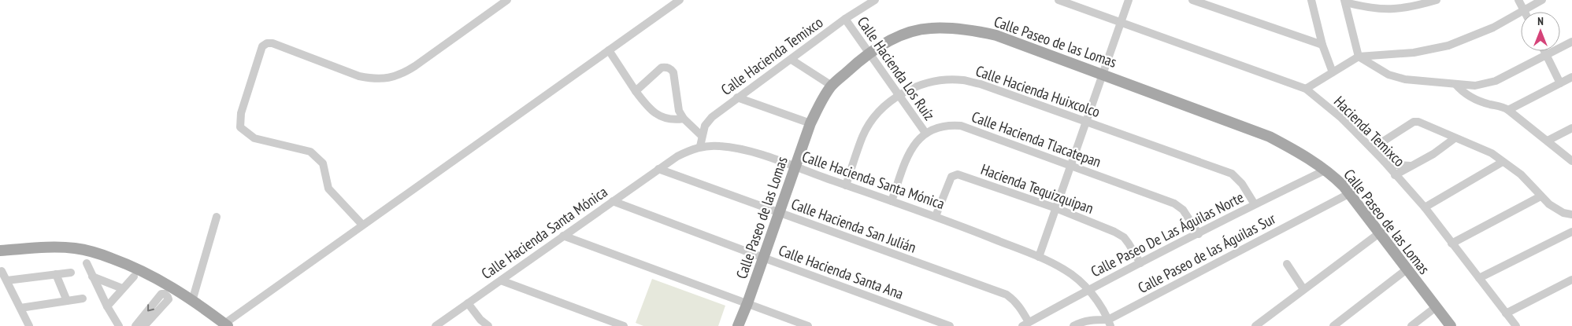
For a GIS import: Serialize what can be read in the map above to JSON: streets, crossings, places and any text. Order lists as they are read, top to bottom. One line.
{"streets":{"main road":["Calle Paseo de las Lomas"],"street":["Calle Hacienda Temixco","Calle Hacienda Los Ruíz","Calle Hacienda Huixcolco","Hacienda Temixco","Calle Hacienda Tlacatepan","Calle Hacienda Santa Mónica","Hacienda Tequizquipan","Calle Hacienda San Julián","Calle Paseo De Las Águilas Norte","Calle Paseo de las Águilas Sur","Calle Hacienda Santa Ana"]},"crossings":[["Calle Paseo de las Lomas","Calle Hacienda Los Ruíz"],["Calle Paseo de las Lomas","Calle Hacienda Santa Mónica"],["Calle Paseo de las Lomas","Calle Hacienda San Julián"],["Calle Paseo de las Lomas","Calle Paseo De Las Águilas Norte"],["Calle Paseo de las Lomas","Calle Paseo de las Águilas Sur"],["Calle Paseo de las Lomas","Calle Hacienda Santa Ana"],["Calle Hacienda Temixco","Calle Hacienda Los Ruíz"],["Calle Hacienda Temixco","Calle Hacienda Santa Mónica"],["Calle Hacienda Los Ruíz","Calle Hacienda Huixcolco"],["Calle Hacienda Los Ruíz","Calle Hacienda Tlacatepan"],["Calle Hacienda Huixcolco","Calle Hacienda Santa Mónica"],["Calle Hacienda Huixcolco","Calle Paseo De Las Águilas Norte"],["Calle Hacienda Tlacatepan","Calle Hacienda Santa Mónica"],["Calle Hacienda Tlacatepan","Calle Paseo De Las Águilas Norte"],["Calle Hacienda Santa Mónica","Hacienda Tequizquipan"],["Calle Hacienda Santa Mónica","Calle Hacienda San Julián"],["Calle Hacienda Santa Mónica","Calle Paseo De Las Águilas Norte"],["Calle Hacienda Santa Mónica","Calle Paseo de las Águilas Sur"],["Calle Hacienda Santa Mónica","Calle Hacienda Santa Ana"],["Hacienda Tequizquipan","Calle Paseo De Las Águilas Norte"],["Calle Hacienda San Julián","Calle Paseo De Las Águilas Norte"]],"north":"top"}
